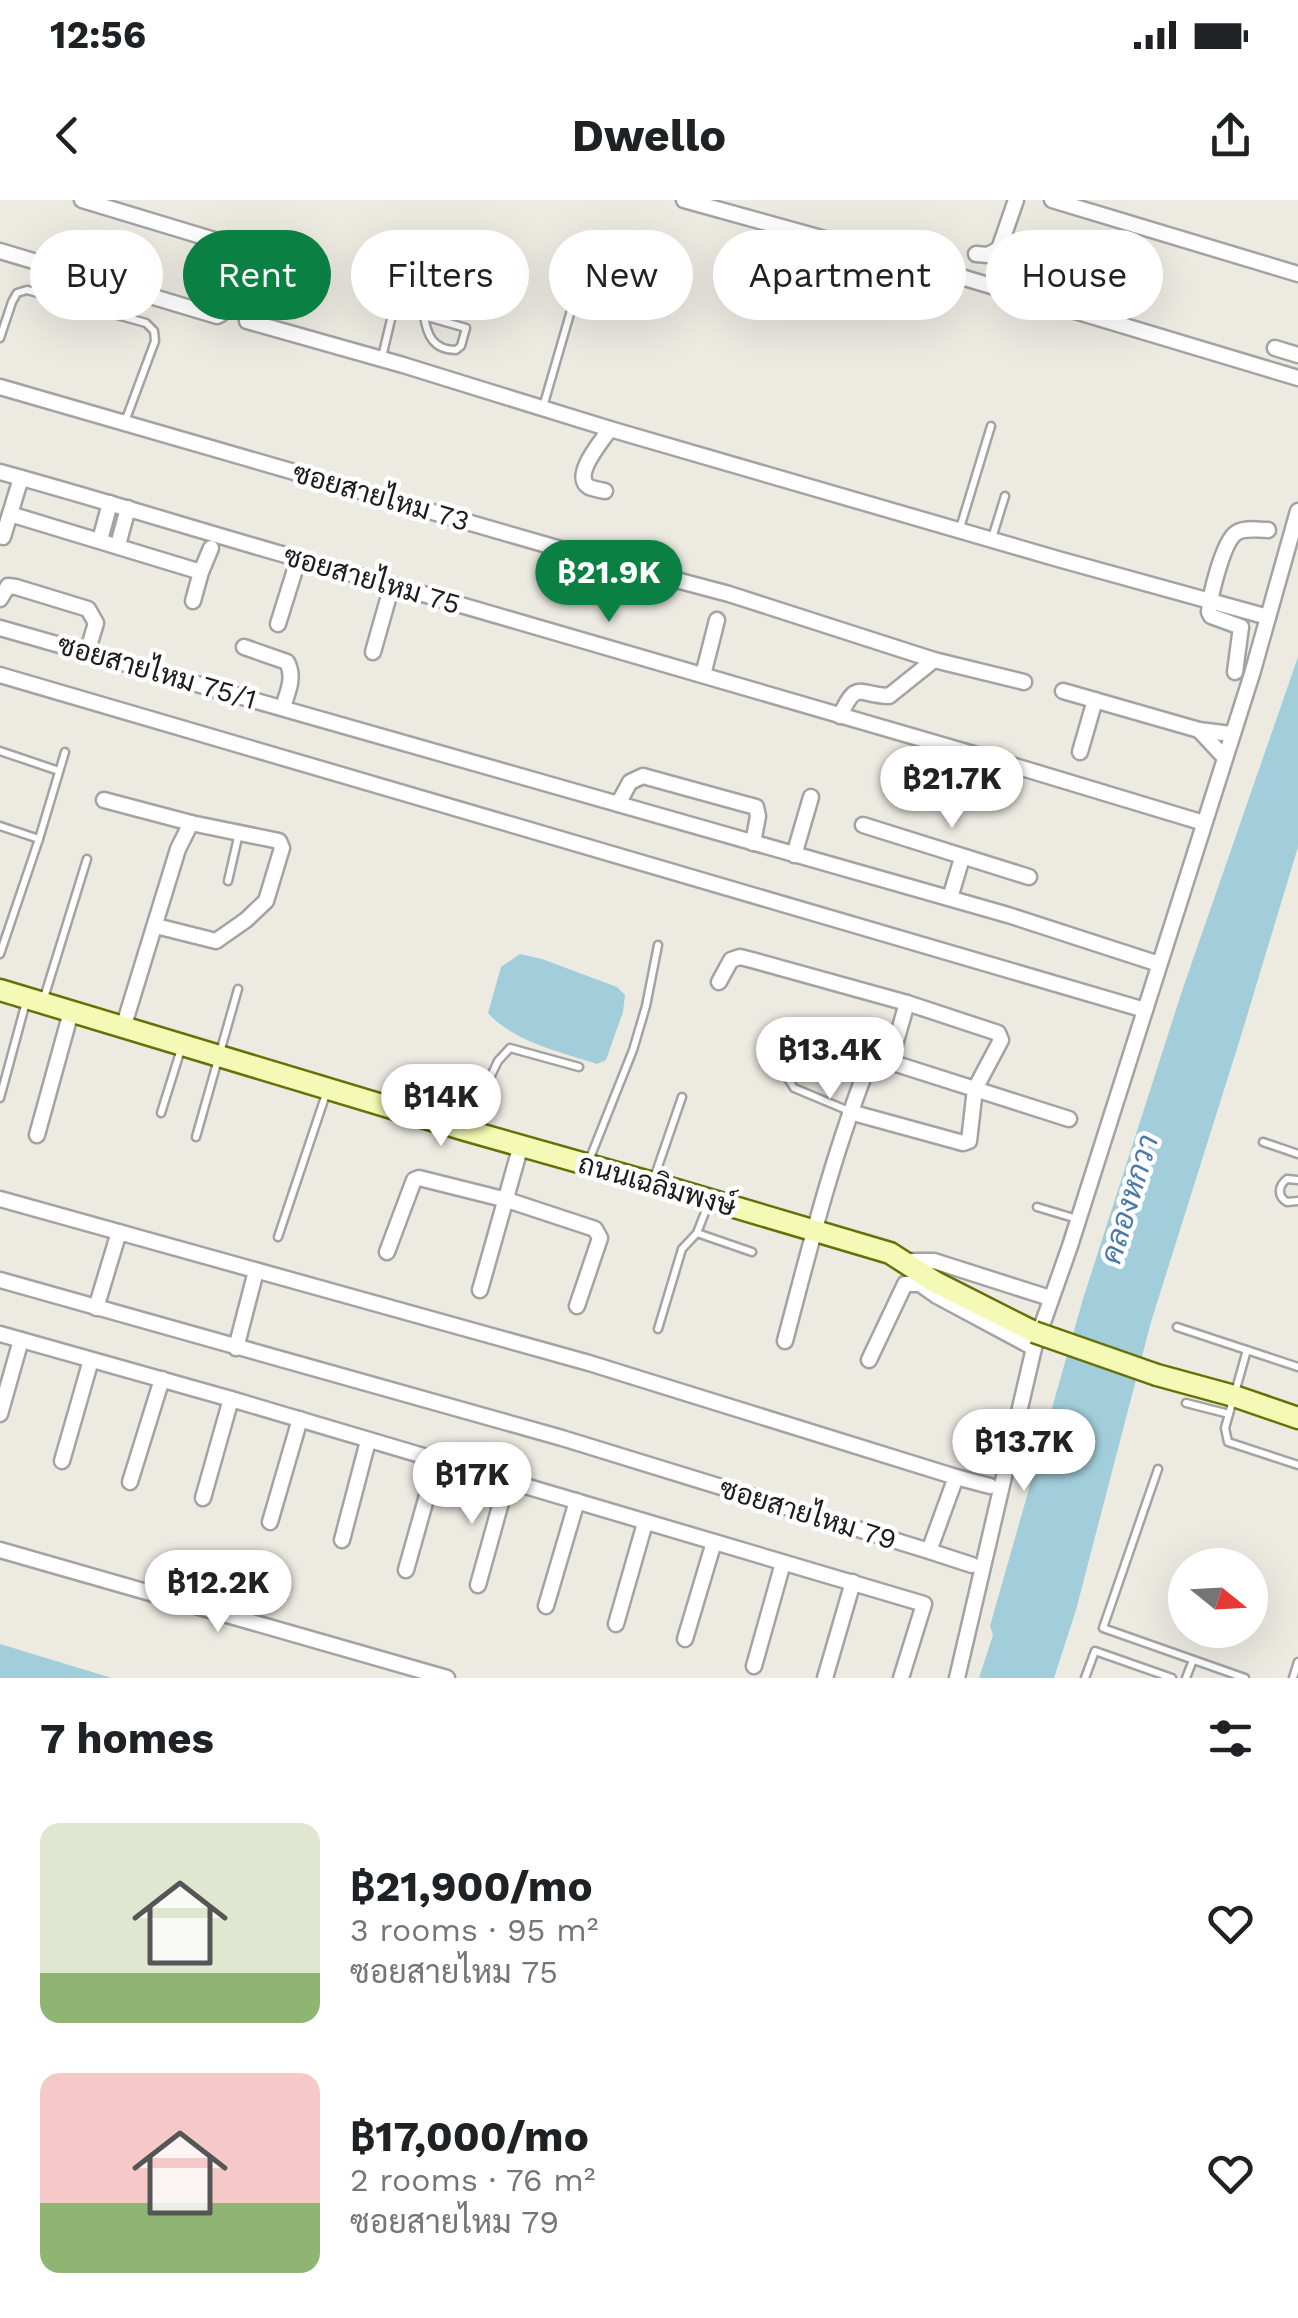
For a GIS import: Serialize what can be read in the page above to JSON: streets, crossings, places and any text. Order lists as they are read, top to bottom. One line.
{"streets":{"main road":["ถนนเฉลิมพงษ์"],"street":["ซอยสายไหม 73","ซอยสายไหม 75","ซอยสายไหม 75/1","ซอยสายไหม 79"]},"water":["คลองหกวา"],"north":"right","page":{"status":"12:56","header":"Dwello","chip":["Buy","Rent","Filters","New","Apartment","House"],"price":["฿21.9K","฿21.7K","฿13.4K","฿14K","฿13.7K","฿17K","฿12.2K"],"heading":"7 homes","list":[{"name":"฿21,900/mo","note":"3 rooms · 95 m² · ซอยสายไหม 75"},{"name":"฿17,000/mo","note":"2 rooms · 76 m² · ซอยสายไหม 79"}]}}
